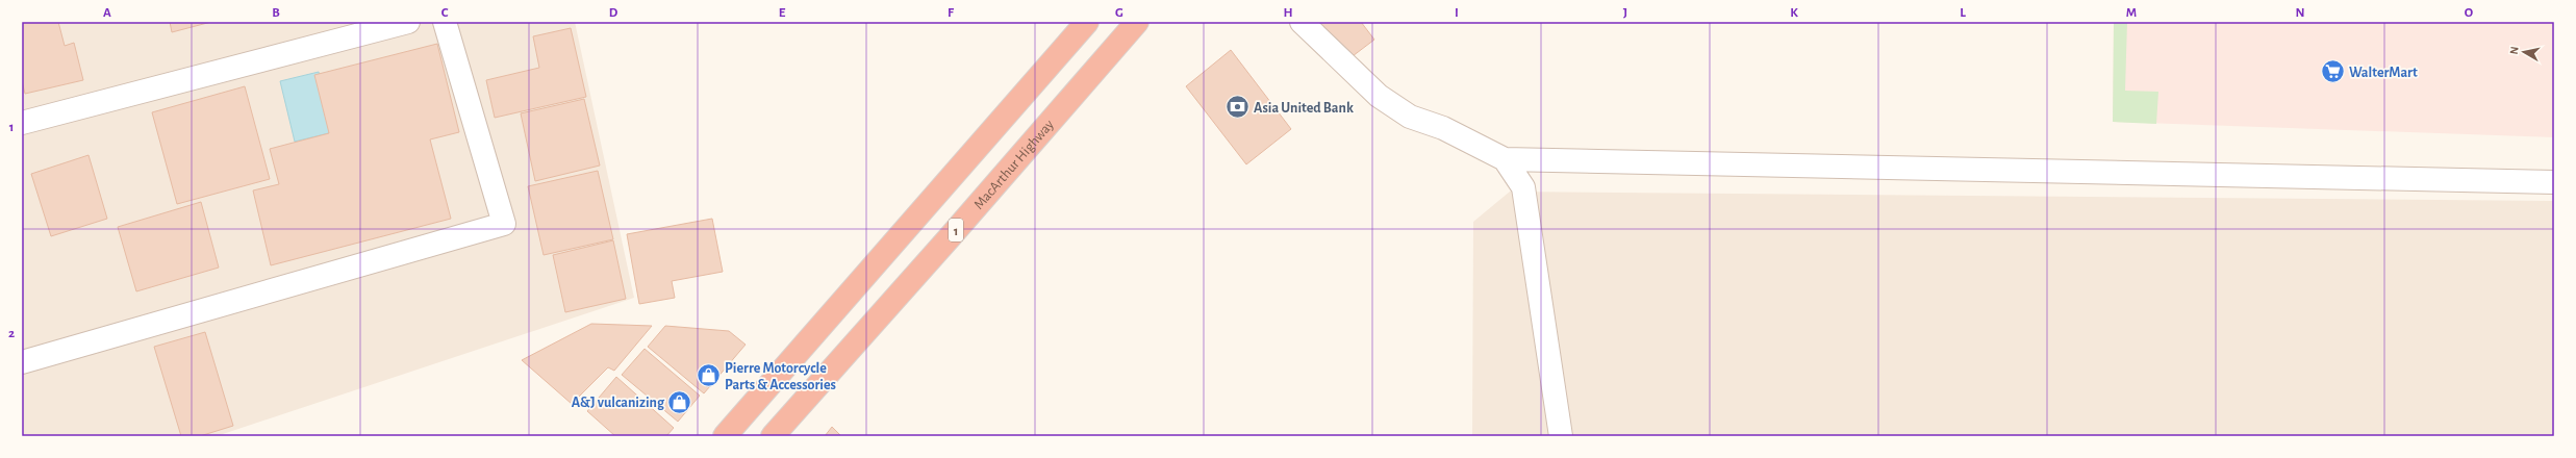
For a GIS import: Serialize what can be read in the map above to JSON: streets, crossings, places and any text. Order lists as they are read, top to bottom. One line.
{"streets":{"highway":["MacArthur Highway","1"]},"places":{"supermarket":["WalterMart"],"bank":["Asia United Bank"],"shop":["Pierre Motorcycle Parts & Accessories","A&J vulcanizing"]},"north":"left","grid":{"columns":["A","B","C","D","E","F","G","H","I","J","K","L","M","N","O"],"rows":["1","2"]}}
